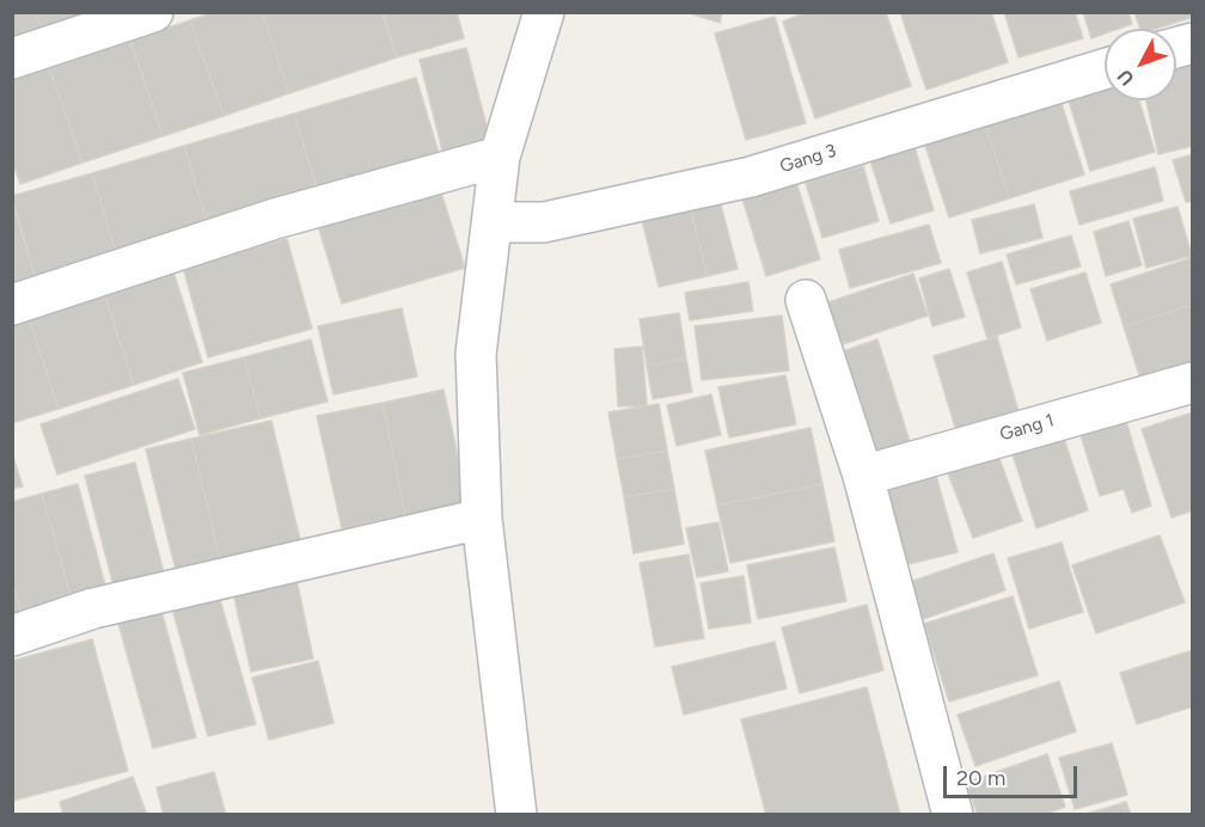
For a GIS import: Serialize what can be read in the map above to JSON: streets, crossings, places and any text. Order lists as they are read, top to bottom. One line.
{"streets":{"street":["Gang 3","Gang 1"]},"scale_bar":"20 m","north":"bottom left"}
